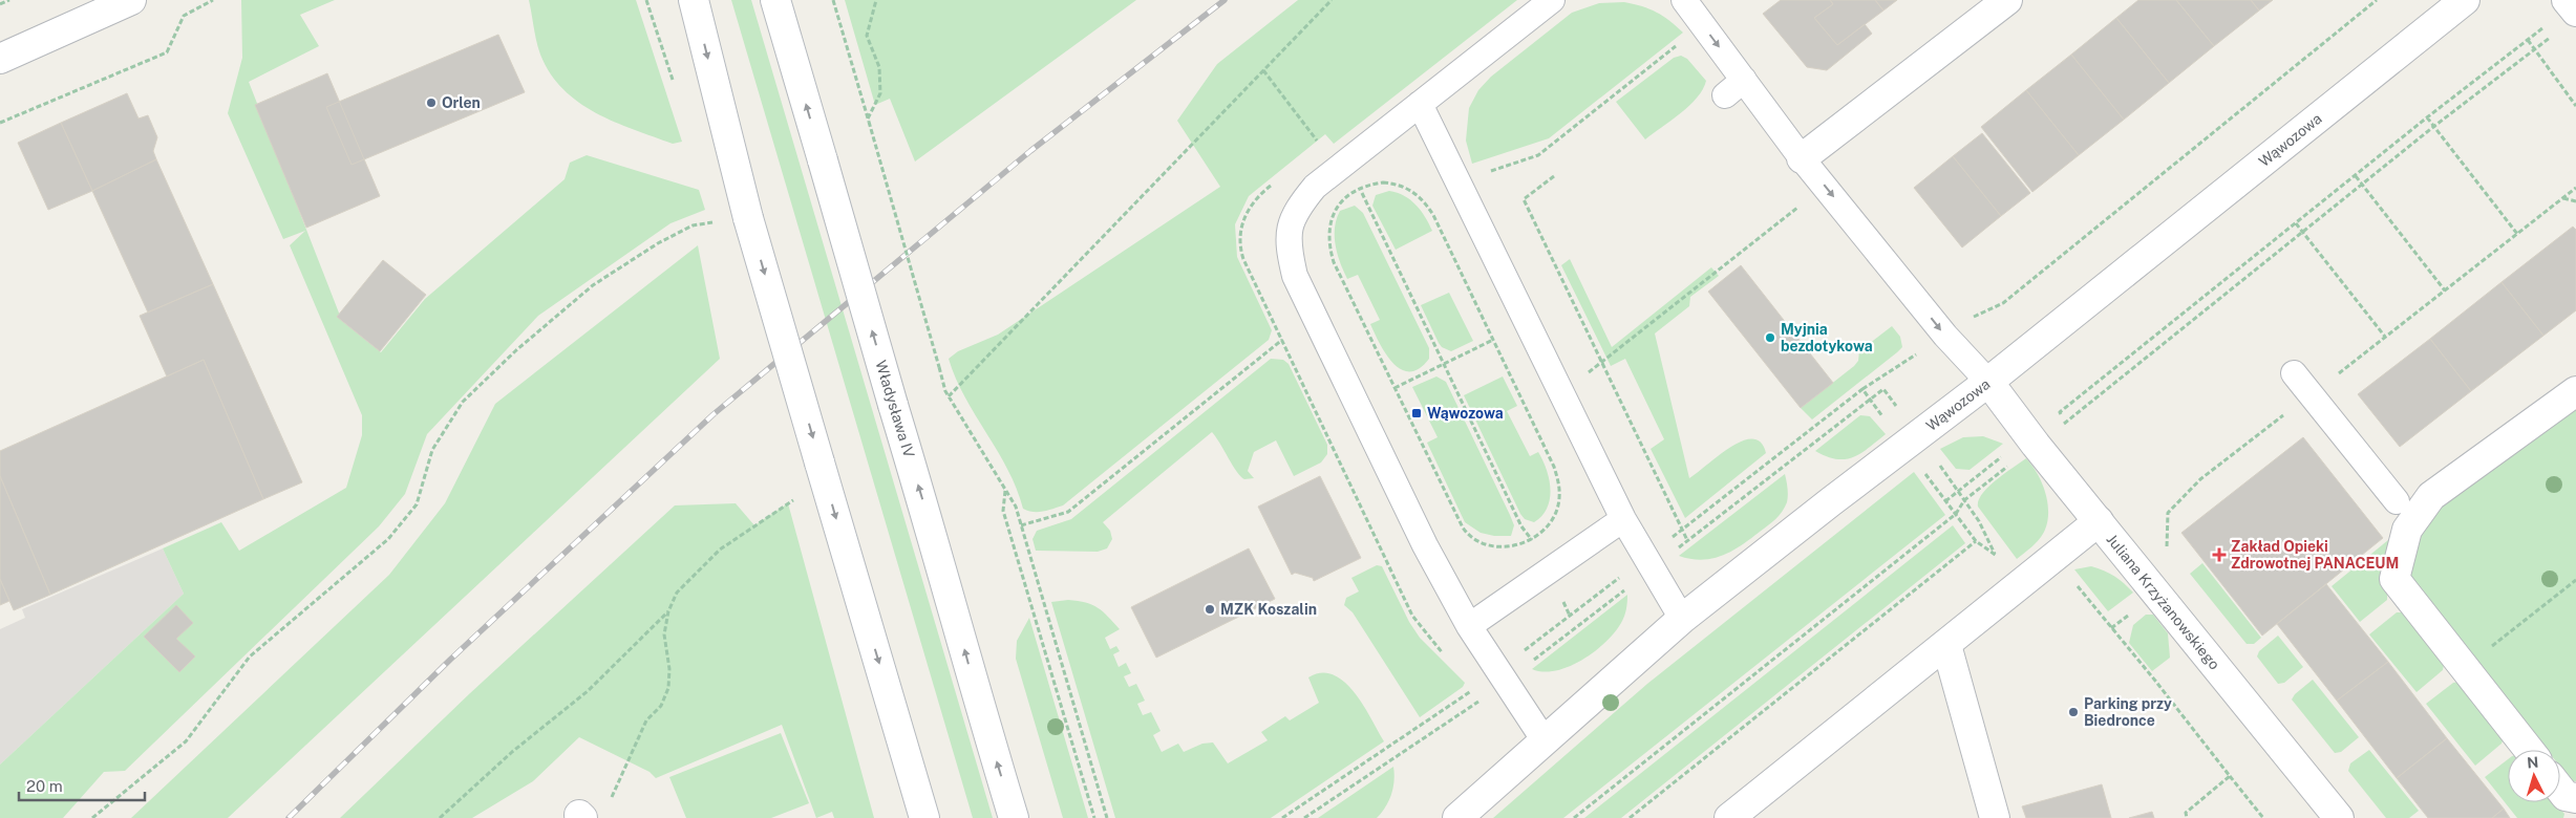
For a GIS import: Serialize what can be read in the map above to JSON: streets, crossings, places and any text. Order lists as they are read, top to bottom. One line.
{"streets":{"street":["Wąwozowa","Władysława IV","Juliana Krzyżanowskiego"]},"crossings":[["Wąwozowa","Juliana Krzyżanowskiego"]],"places":{"other":["Orlen","Myjnia bezdotykowa","MZK Koszalin","Parking przy Biedronce"],"transit":["Wąwozowa"],"health":["Zakład Opieki Zdrowotnej PANACEUM"]},"scale_bar":"20 m","north":"top"}
